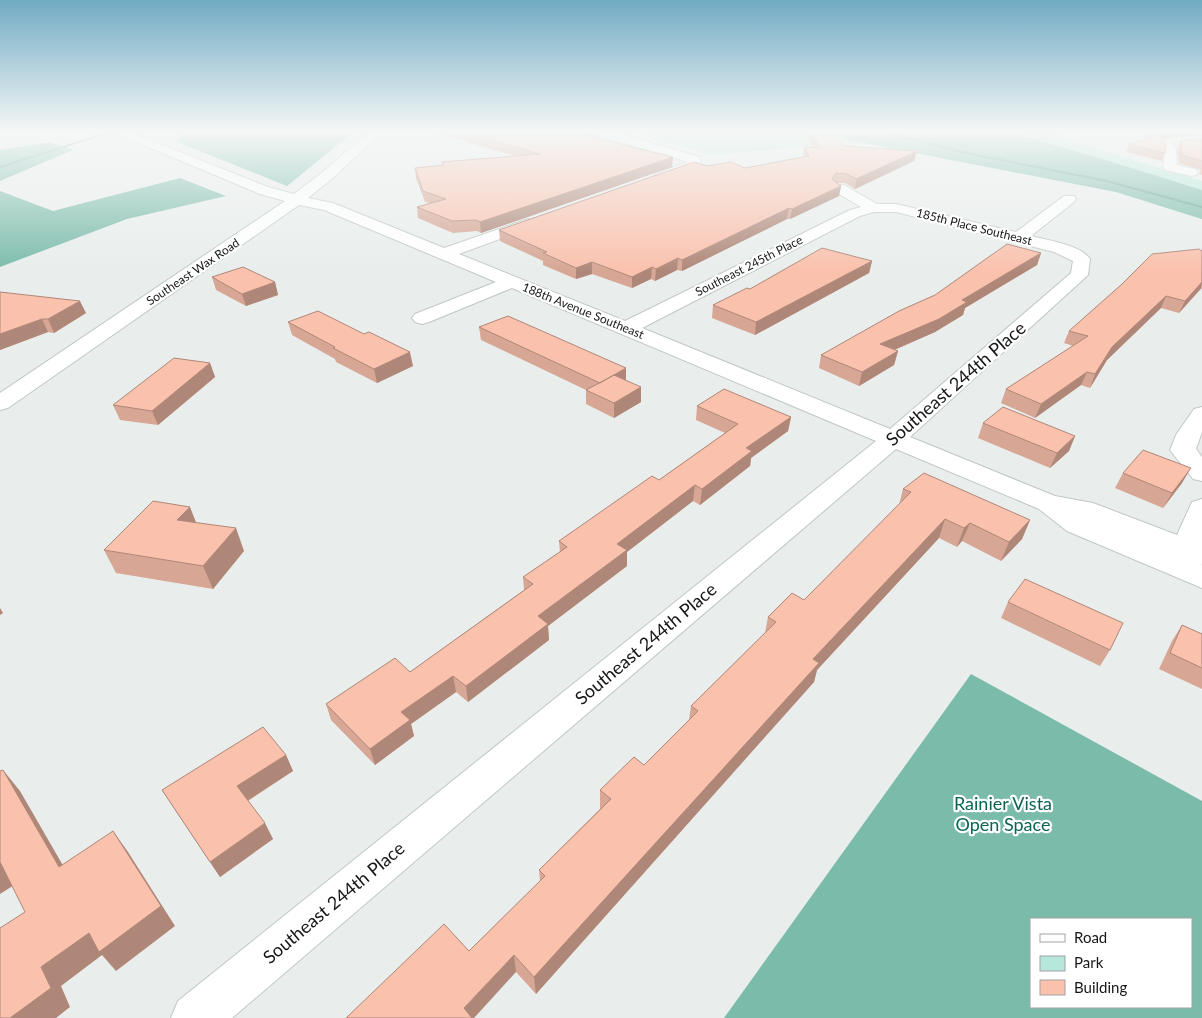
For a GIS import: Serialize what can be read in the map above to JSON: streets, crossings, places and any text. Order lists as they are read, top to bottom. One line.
{"streets":{"street":["185th Place Southeast","Southeast 245th Place","Southeast Wax Road","188th Avenue Southeast","Southeast 244th Place"]},"crossings":[["185th Place Southeast","Southeast 245th Place"],["185th Place Southeast","Southeast 244th Place"],["Southeast 245th Place","188th Avenue Southeast"],["Southeast Wax Road","188th Avenue Southeast"],["188th Avenue Southeast","Southeast 244th Place"]],"parks":["Rainier Vista Open Space"],"legend":["Road","Park","Building"]}
